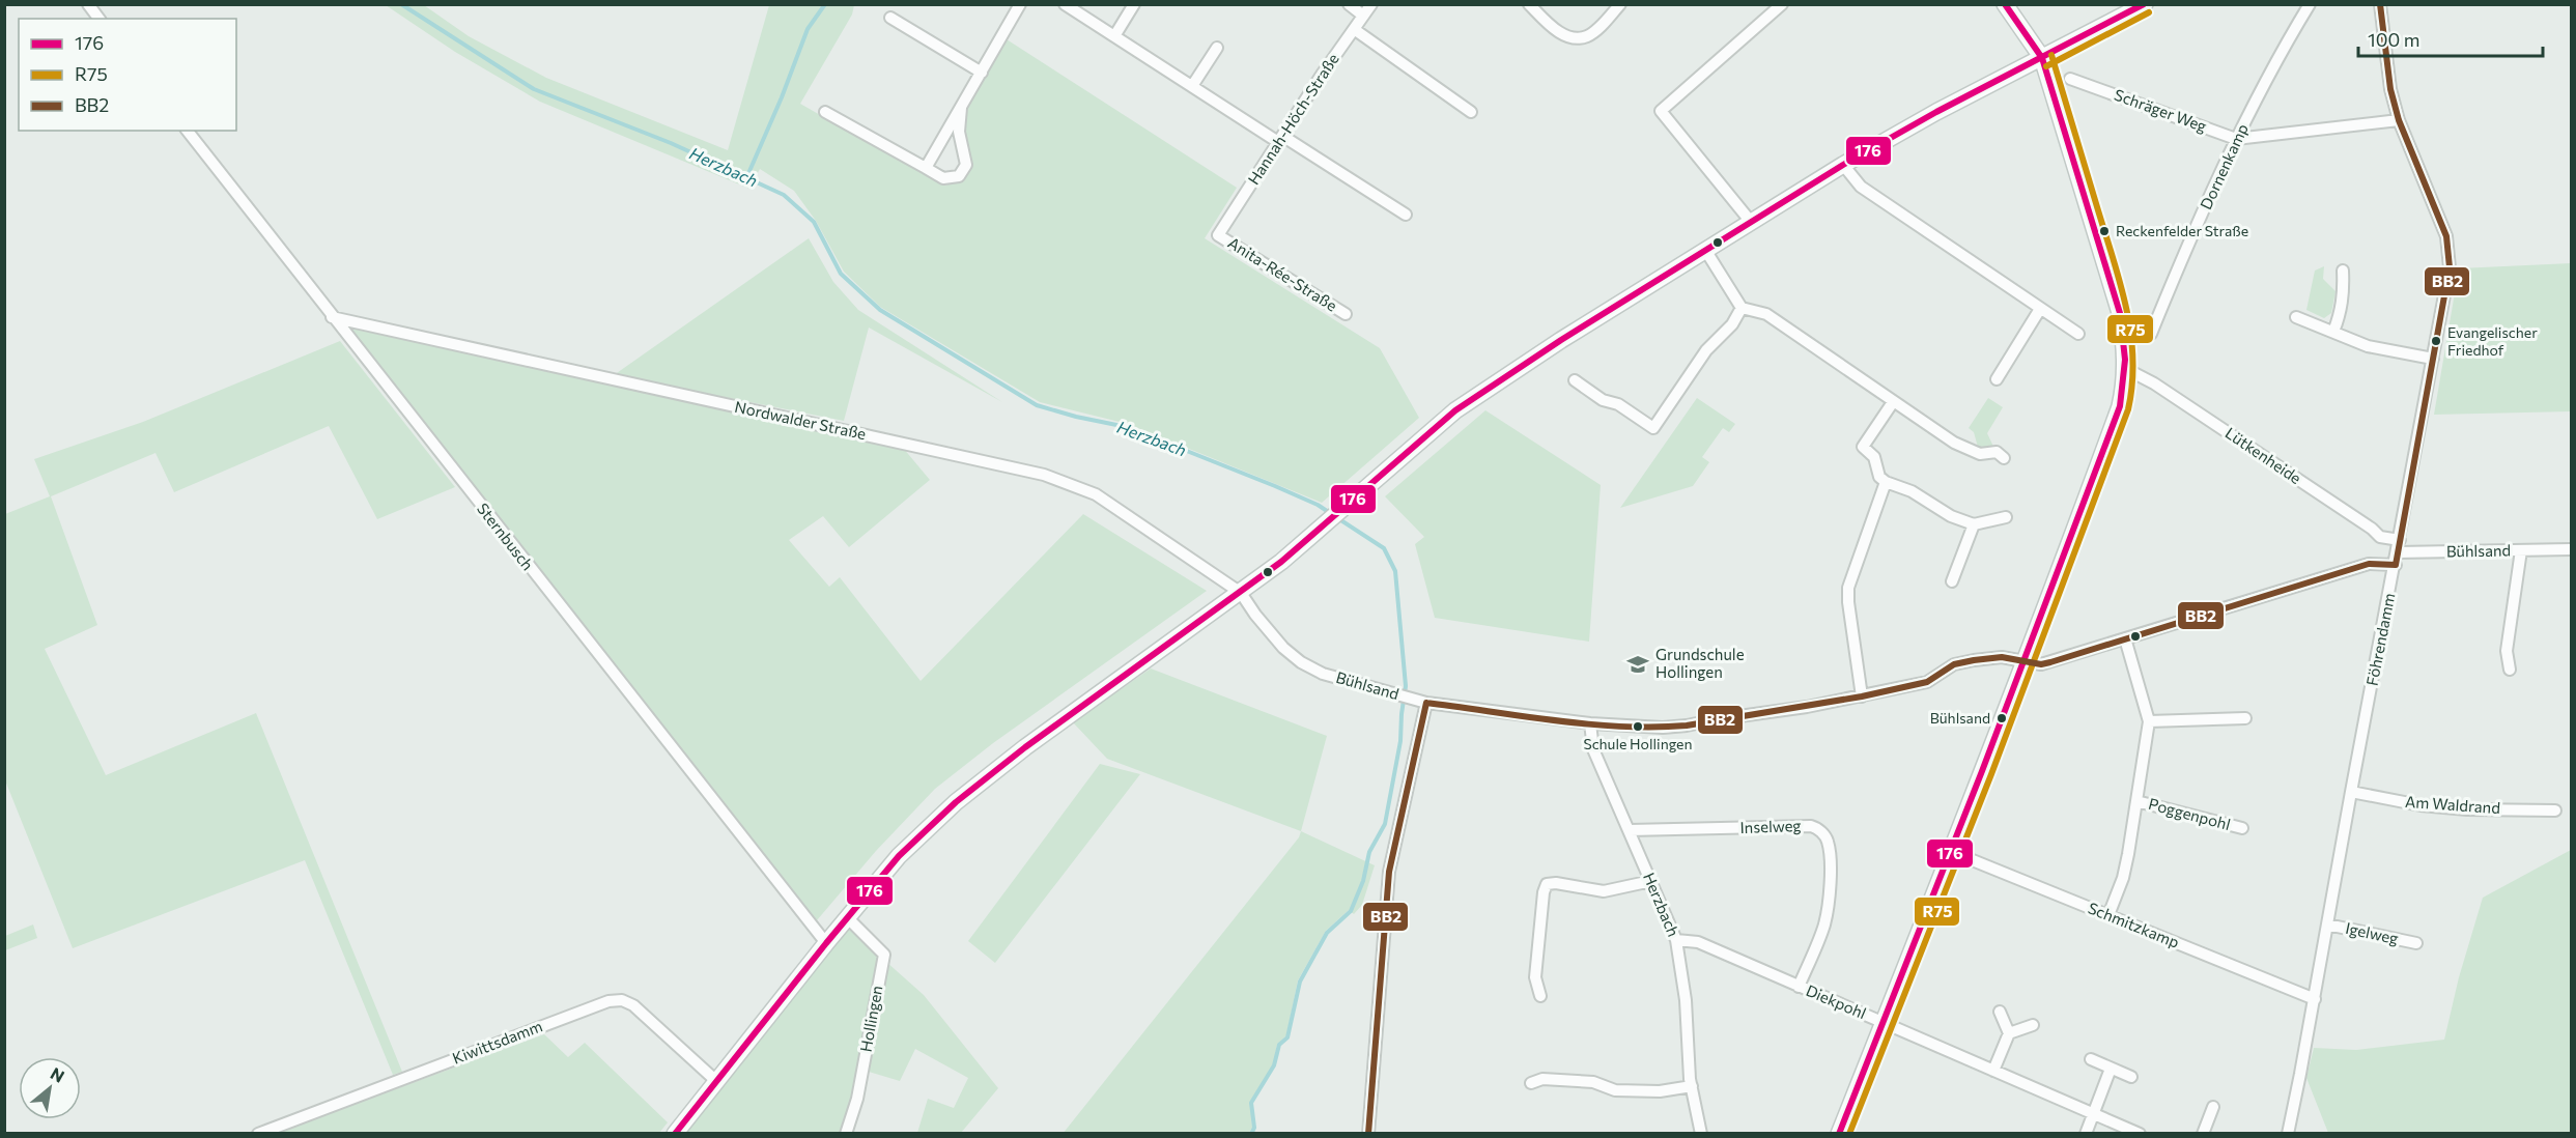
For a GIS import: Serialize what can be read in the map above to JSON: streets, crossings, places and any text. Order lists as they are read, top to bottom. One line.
{"streets":{"street":["Schräger Weg","Hannah-Höch-Straße","Dornenkamp","Anita-Rée-Straße","Nordwalder Straße","Lütkenheide","Sternbusch","Bühlsand","Föhrendamm","Am Waldrand","Poggenpohl","Inselweg","Herzbach","Schmitzkamp","Igelweg","Diekpohl","Hollingen","Kiwittsdamm"]},"crossings":[["Schräger Weg","Dornenkamp"],["Schräger Weg","Föhrendamm"],["Hannah-Höch-Straße","Anita-Rée-Straße"],["Nordwalder Straße","Sternbusch"],["Nordwalder Straße","Bühlsand"],["Lütkenheide","Föhrendamm"],["Bühlsand","Föhrendamm"],["Bühlsand","Poggenpohl"],["Bühlsand","Herzbach"],["Föhrendamm","Am Waldrand"],["Föhrendamm","Schmitzkamp"],["Föhrendamm","Igelweg"],["Poggenpohl","Schmitzkamp"],["Inselweg","Herzbach"],["Inselweg","Diekpohl"],["Herzbach","Diekpohl"]],"water":["Herzbach"],"places":{"other":["Reckenfelder Straße","Evangelischer Friedhof","Bühlsand","Schule Hollingen"],"school or university":["Grundschule Hollingen"]},"lines":["transit line 176","transit line BB2","transit line R75"],"legend":["176","R75","BB2"],"scale_bar":"100 m","north":"top right"}
